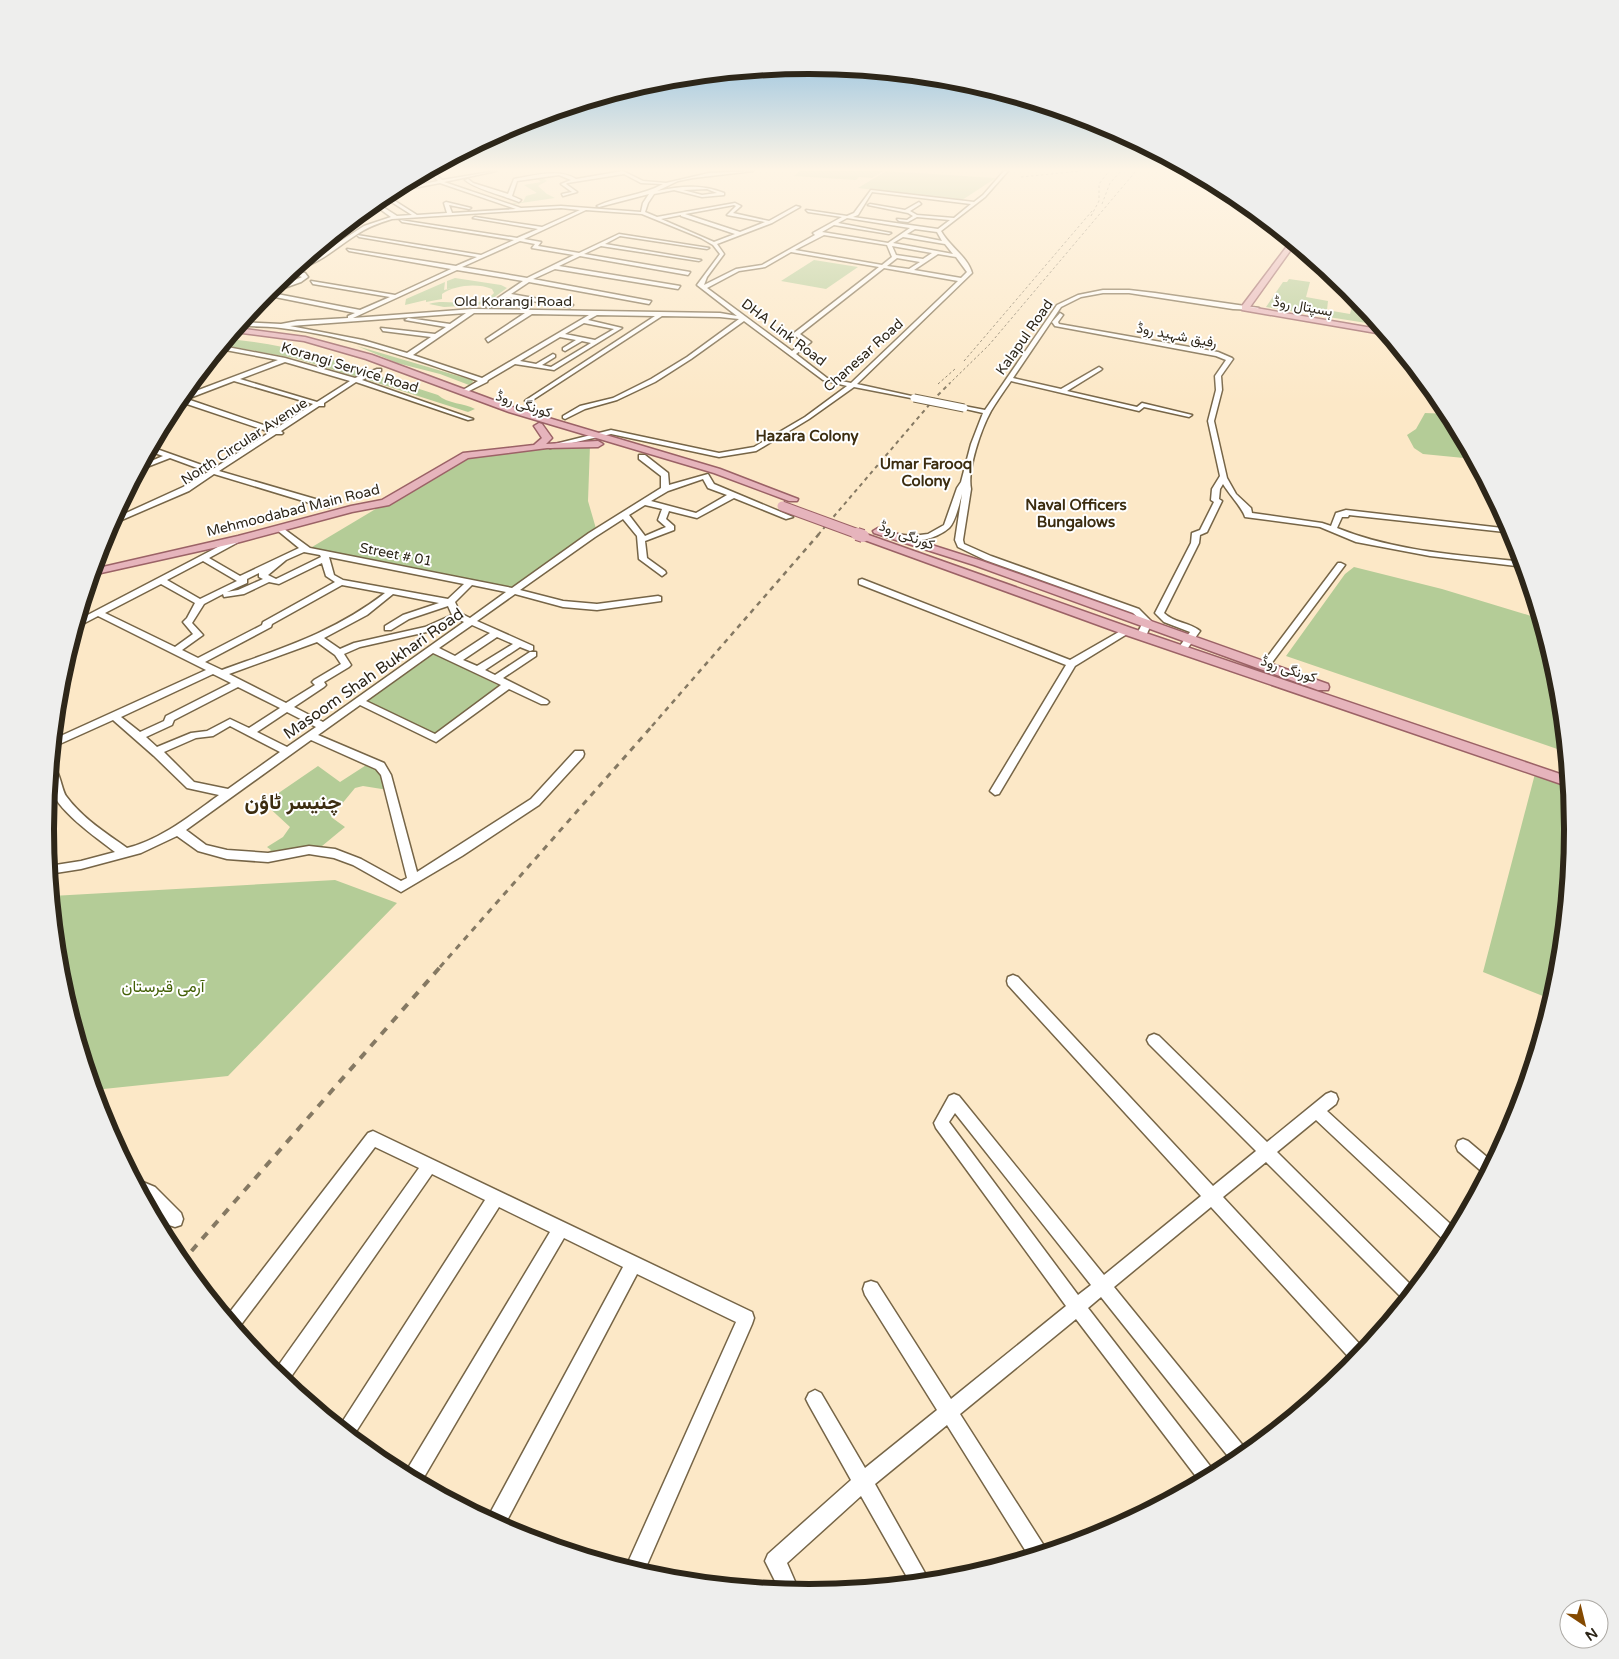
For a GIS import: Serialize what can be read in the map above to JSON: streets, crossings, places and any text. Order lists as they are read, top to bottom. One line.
{"streets":{"main road":["ہسپتال روڈ","کورنگی روڈ","Mehmoodabad Main Road"],"street":["Old Korangi Road","DHA Link Road","رفیق شہید روڈ","Kalapul Road","Chanesar Road","Korangi Service Road","North Circular Avenue","Street # 01","Masoom Shah Bukhari Road"]},"crossings":[["Old Korangi Road","DHA Link Road"],["ہسپتال روڈ","Kalapul Road"],["DHA Link Road","Kalapul Road"],["DHA Link Road","Chanesar Road"],["Chanesar Road","کورنگی روڈ"],["Chanesar Road","Mehmoodabad Main Road"],["Korangi Service Road","North Circular Avenue"],["کورنگی روڈ","North Circular Avenue"],["کورنگی روڈ","Mehmoodabad Main Road"],["کورنگی روڈ","Masoom Shah Bukhari Road"],["Mehmoodabad Main Road","Street # 01"],["Street # 01","Masoom Shah Bukhari Road"]],"districts":["Hazara Colony","Umar Farooq Colony","Naval Officers Bungalows","چنیسر ٹاؤن"],"parks":["آرمی قبرستان"],"north":"bottom right"}
